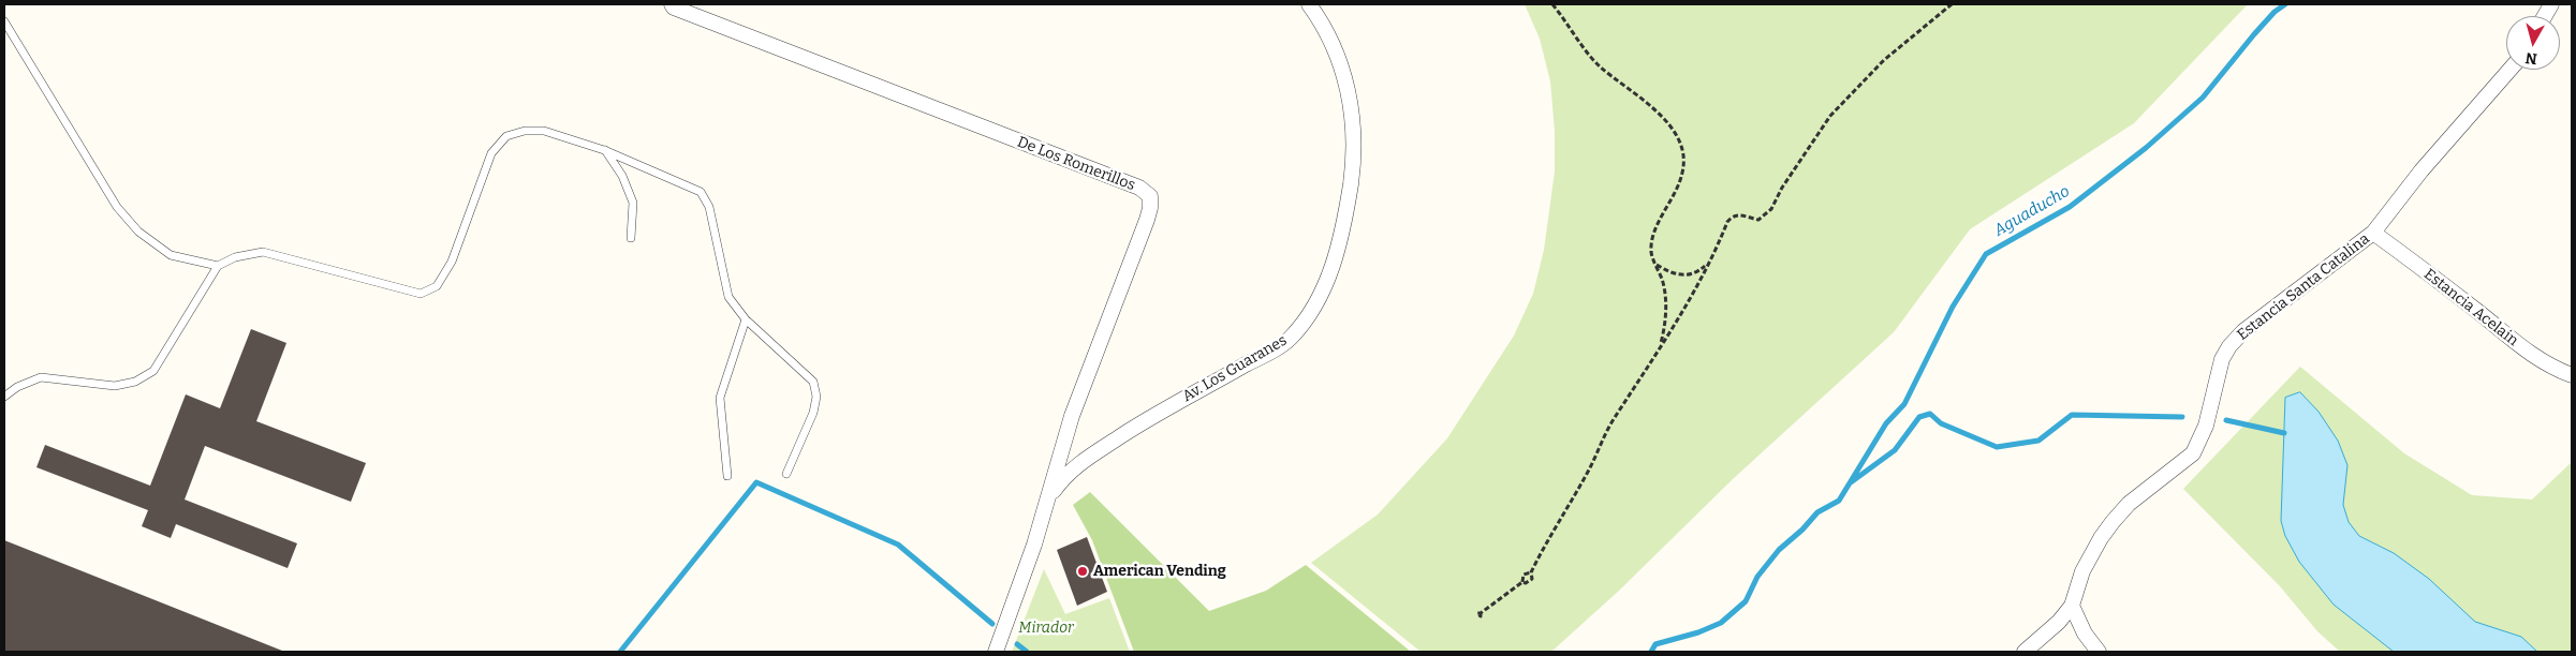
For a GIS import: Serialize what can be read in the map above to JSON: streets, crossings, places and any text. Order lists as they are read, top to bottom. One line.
{"streets":{"street":["De Los Romerillos","Estancia Santa Catalina","Estancia Acelain","Av. Los Guaranes"]},"crossings":[["De Los Romerillos","Av. Los Guaranes"],["Estancia Santa Catalina","Estancia Acelain"]],"water":["Aguaducho"],"parks":["Mirador"],"places":["American Vending"],"north":"bottom"}
